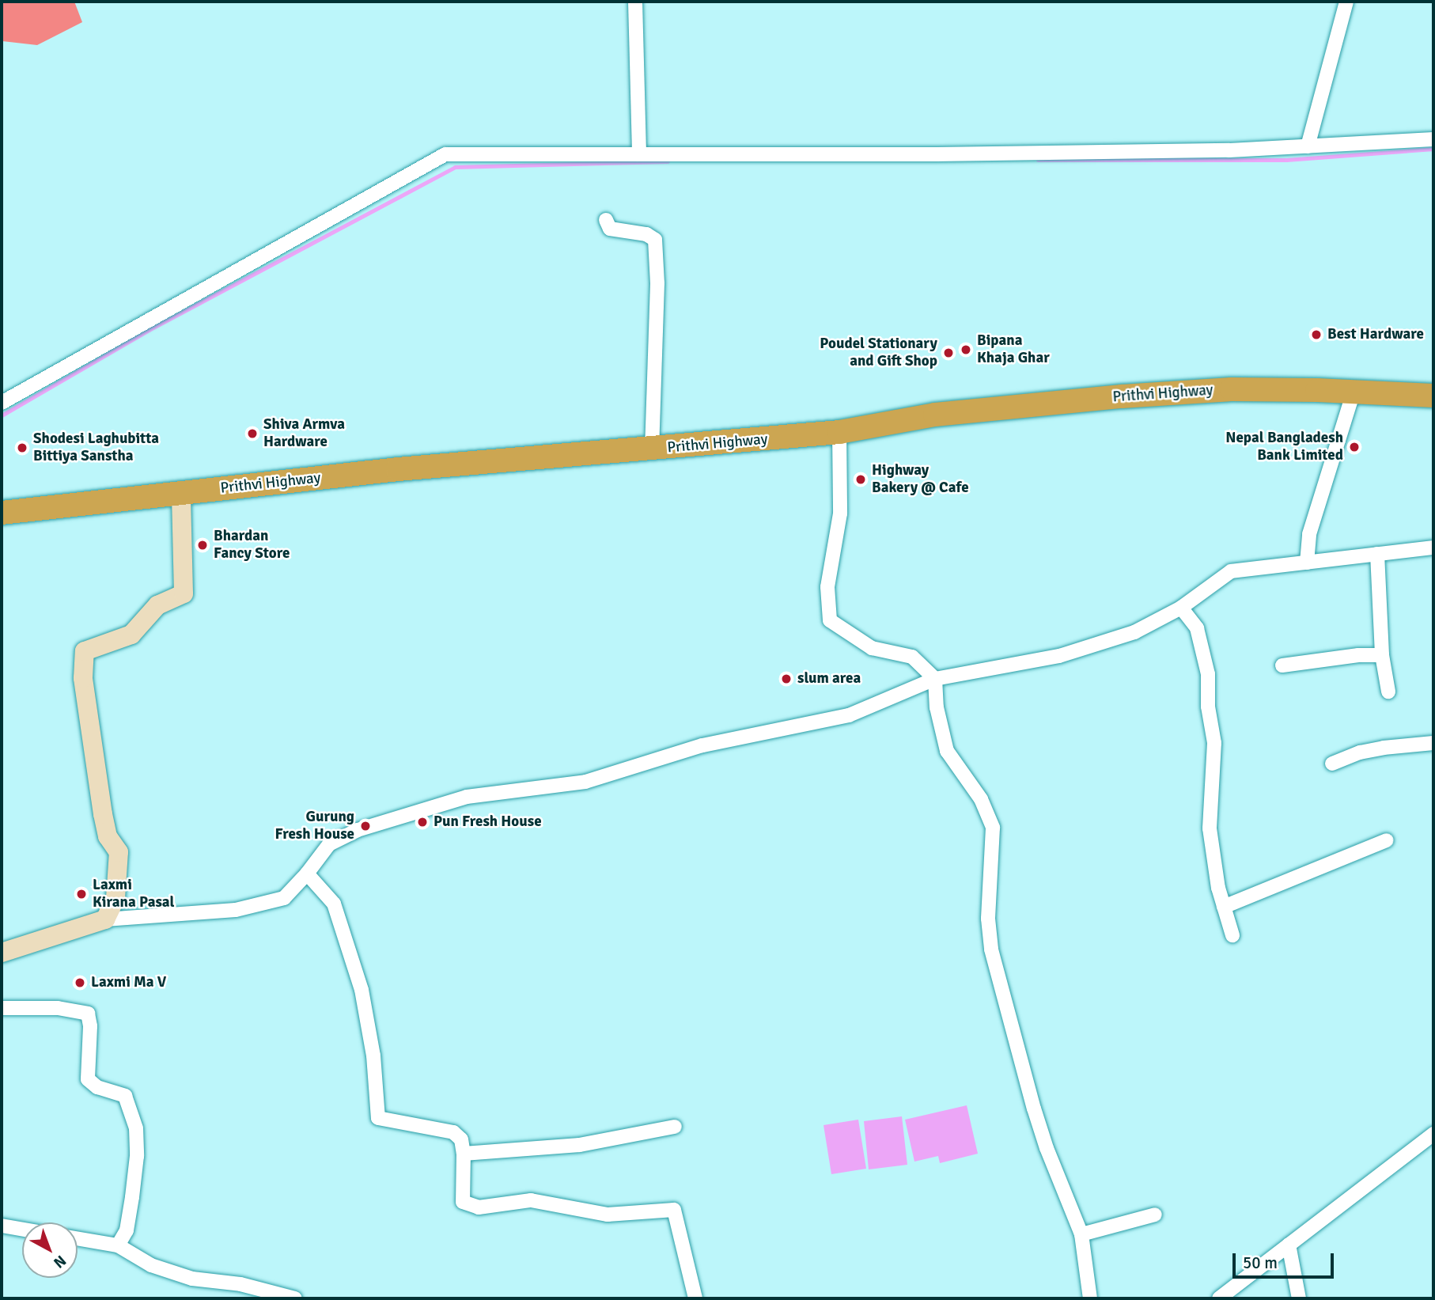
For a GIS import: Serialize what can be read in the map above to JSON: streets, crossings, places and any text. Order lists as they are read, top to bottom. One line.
{"streets":{"highway":["Prithvi Highway"]},"places":["Best Hardware","Bipana Khaja Ghar","Poudel Stationary and Gift Shop","Shiva Armva Hardware","Nepal Bangladesh Bank Limited","Shodesi Laghubitta Bittiya Sanstha","Highway Bakery @ Cafe","Bhardan Fancy Store","slum area","Pun Fresh House","Gurung Fresh House","Laxmi Kirana Pasal","Laxmi Ma V"],"scale_bar":"50 m","north":"bottom right"}
